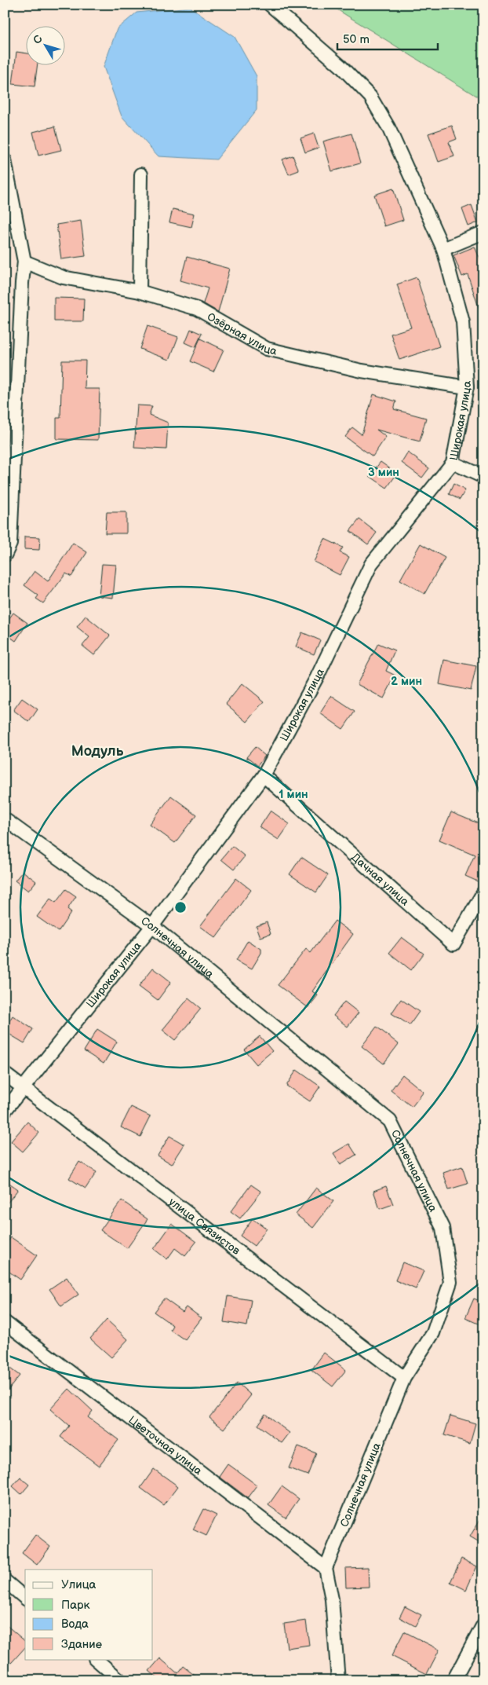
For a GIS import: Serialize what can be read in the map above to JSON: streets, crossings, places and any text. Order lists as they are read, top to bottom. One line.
{"streets":{"street":["Озёрная улица","Широкая улица","Дачная улица","Солнечная улица","улица Связистов","Цветочная улица"]},"crossings":[["Озёрная улица","Широкая улица"],["Широкая улица","Дачная улица"],["Широкая улица","Солнечная улица"],["Широкая улица","улица Связистов"],["Солнечная улица","улица Связистов"],["Солнечная улица","Цветочная улица"]],"districts":["Модуль"],"legend":["Улица","Парк","Вода","Здание"],"scale_bar":"50 m","north":"top left","rings":["3 мин","2 мин","1 мин"]}
